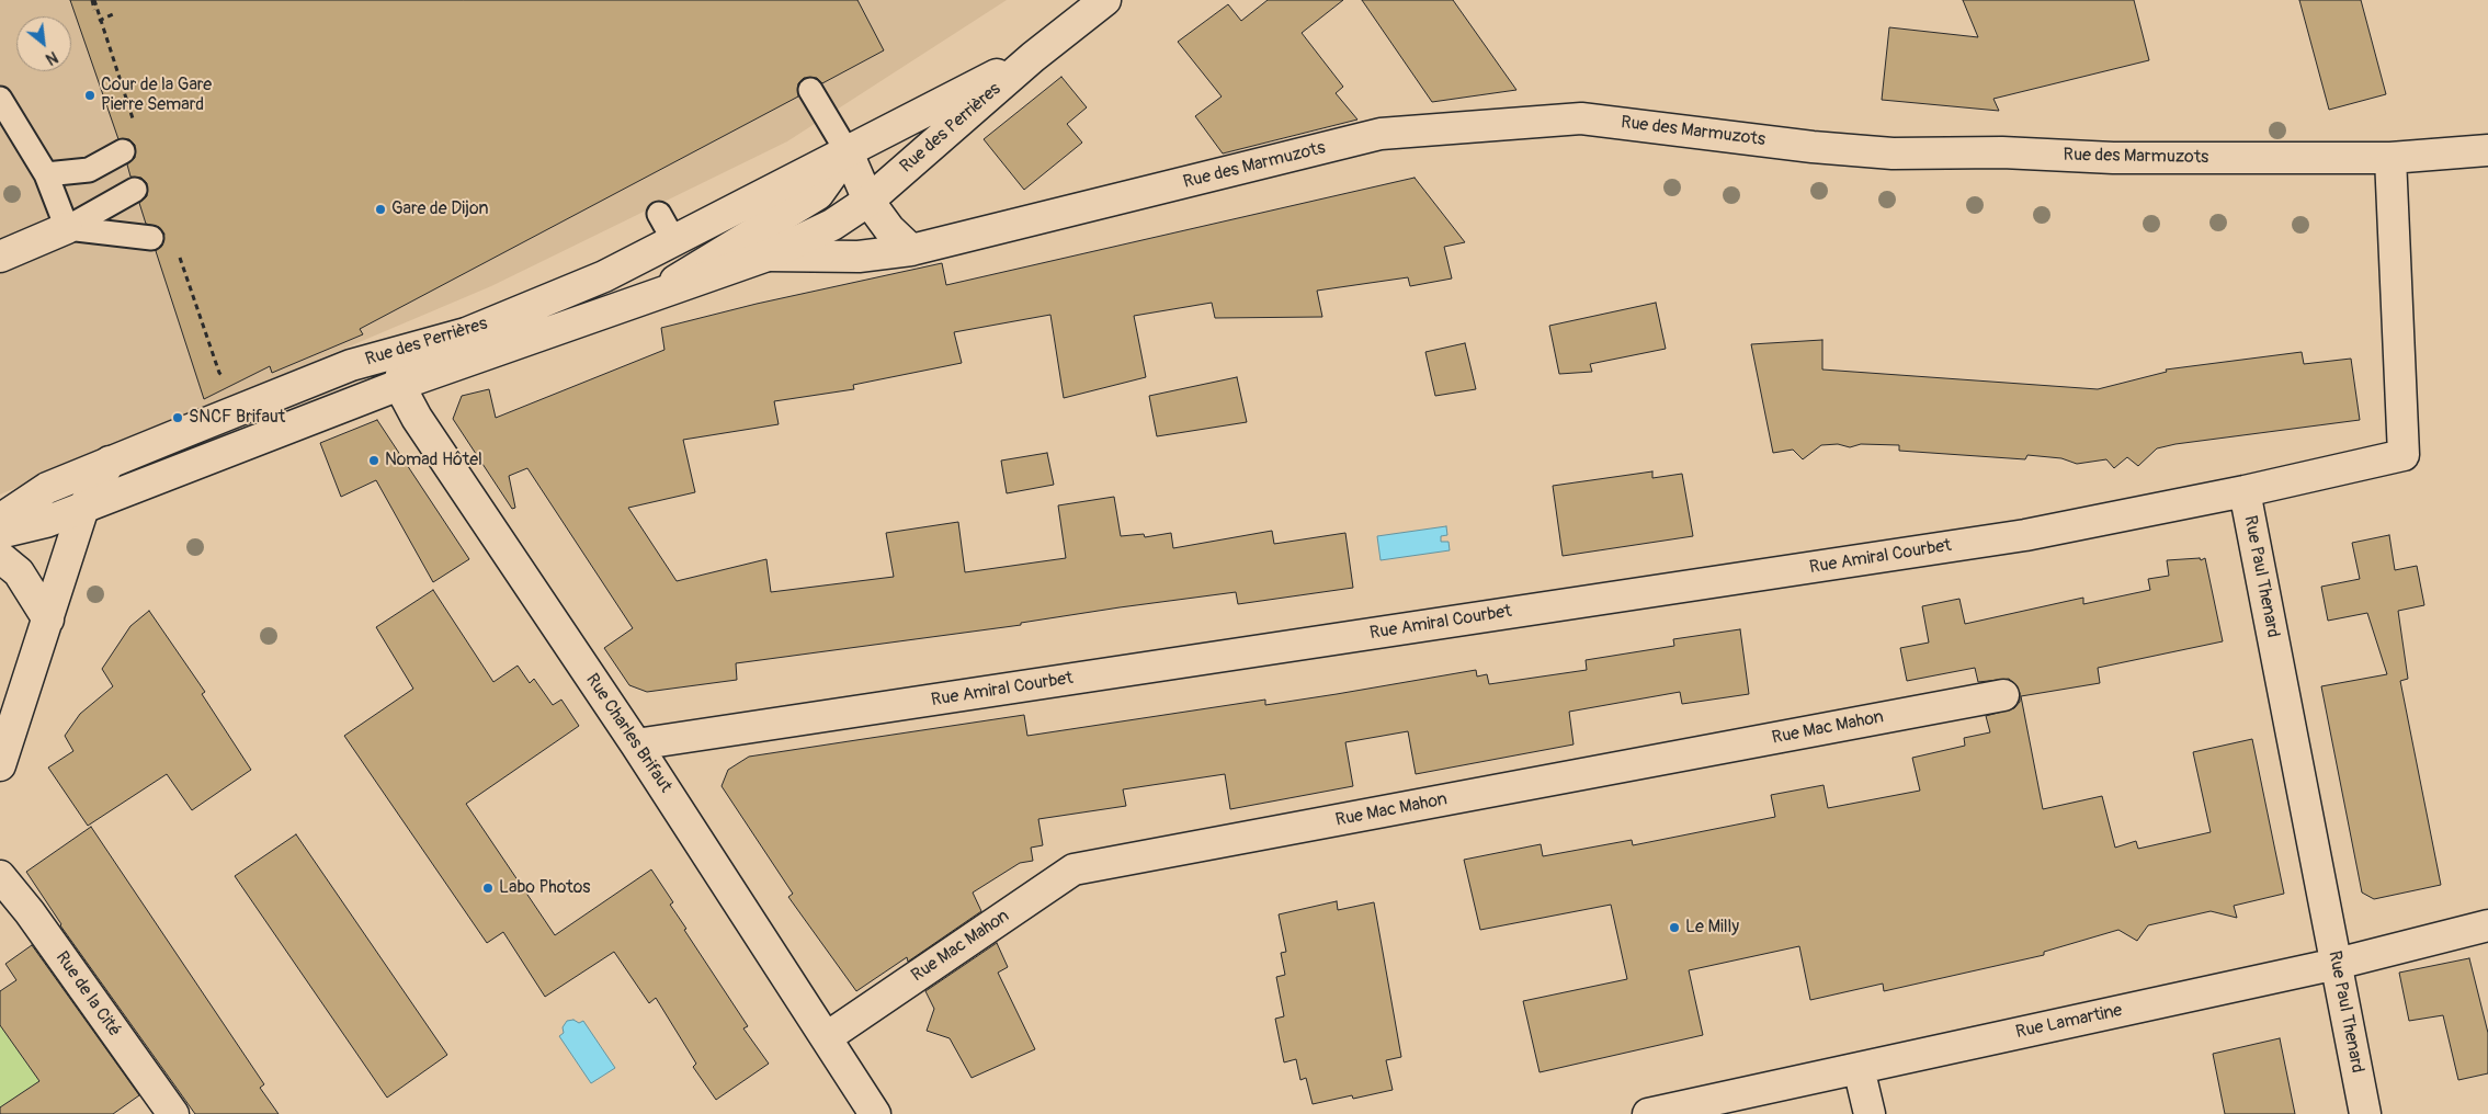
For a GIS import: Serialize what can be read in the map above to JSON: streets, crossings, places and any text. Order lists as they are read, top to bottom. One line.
{"streets":{"street":["Rue des Perrières","Rue des Marmuzots","Rue Amiral Courbet","Rue Paul Thenard","Rue Mac Mahon","Rue Charles Brifaut","Rue de la Cité","Rue Lamartine"]},"crossings":[["Rue des Perrières","Rue des Marmuzots"],["Rue des Perrières","Rue Charles Brifaut"],["Rue des Marmuzots","Rue Paul Thenard"],["Rue Amiral Courbet","Rue Paul Thenard"],["Rue Amiral Courbet","Rue Charles Brifaut"],["Rue Paul Thenard","Rue Lamartine"],["Rue Mac Mahon","Rue Charles Brifaut"]],"places":["Cour de la Gare Pierre Semard","Gare de Dijon","SNCF Brifaut","Nomad Hôtel","Labo Photos","Le Milly"],"north":"bottom right"}
